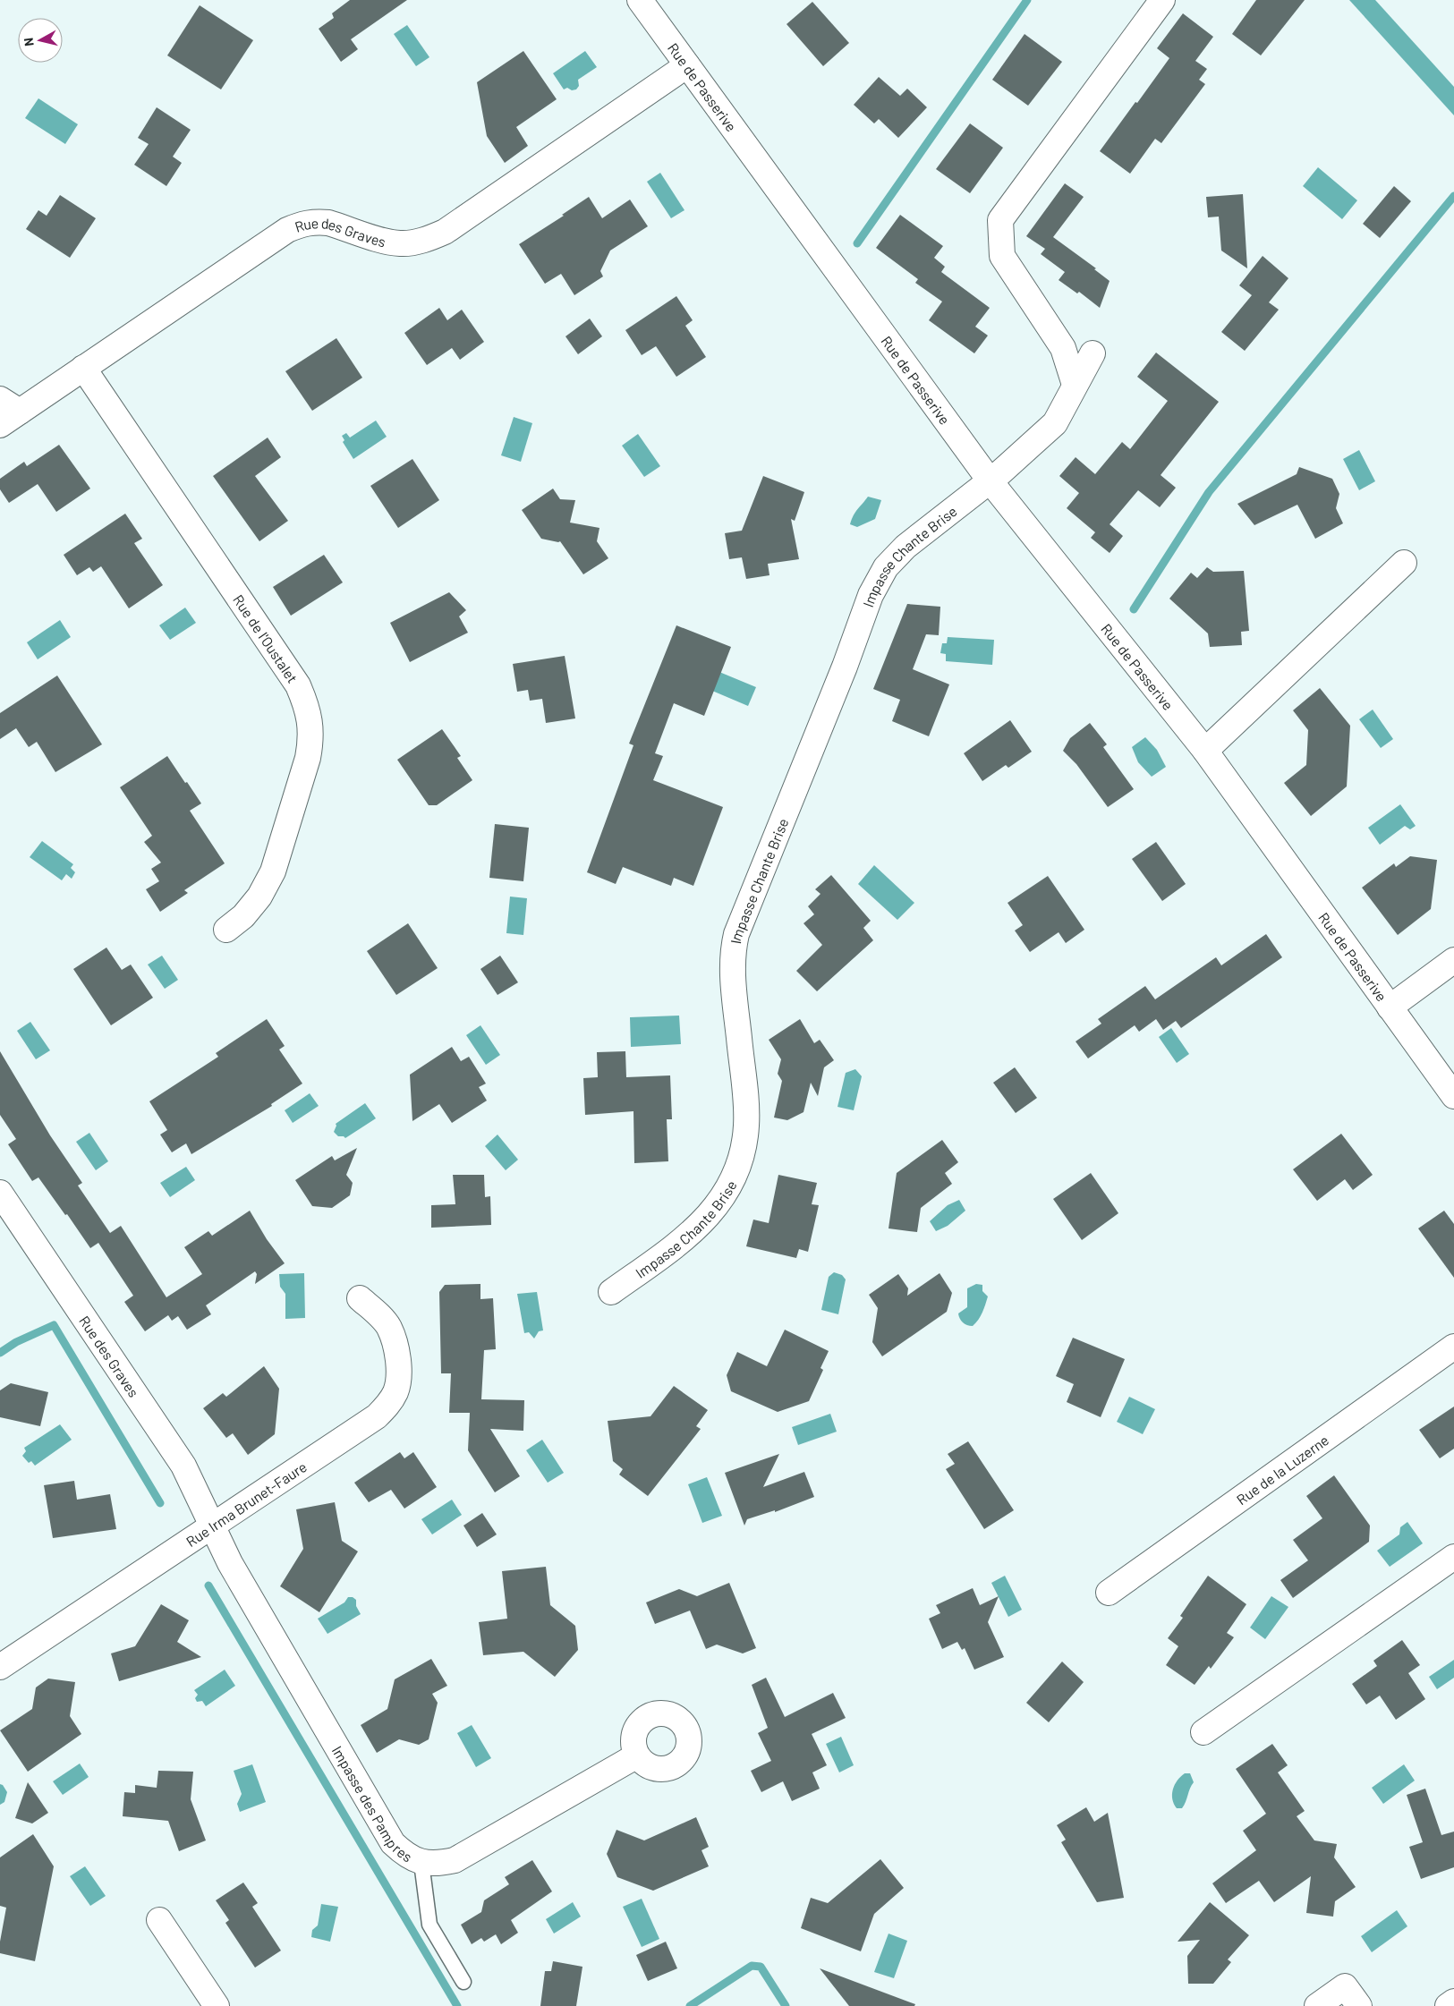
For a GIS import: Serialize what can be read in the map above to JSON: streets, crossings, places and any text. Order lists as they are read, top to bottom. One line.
{"streets":{"street":["Rue de Passerive","Rue des Graves","Impasse Chante Brise","Rue de l'Oustalet","Rue de la Luzerne","Rue Irma Brunet-Faure","Impasse des Pampres"]},"crossings":[["Rue de Passerive","Rue des Graves"],["Rue de Passerive","Impasse Chante Brise"],["Rue des Graves","Rue de l'Oustalet"],["Rue des Graves","Rue Irma Brunet-Faure"],["Rue des Graves","Impasse des Pampres"],["Rue Irma Brunet-Faure","Impasse des Pampres"]],"north":"left"}
